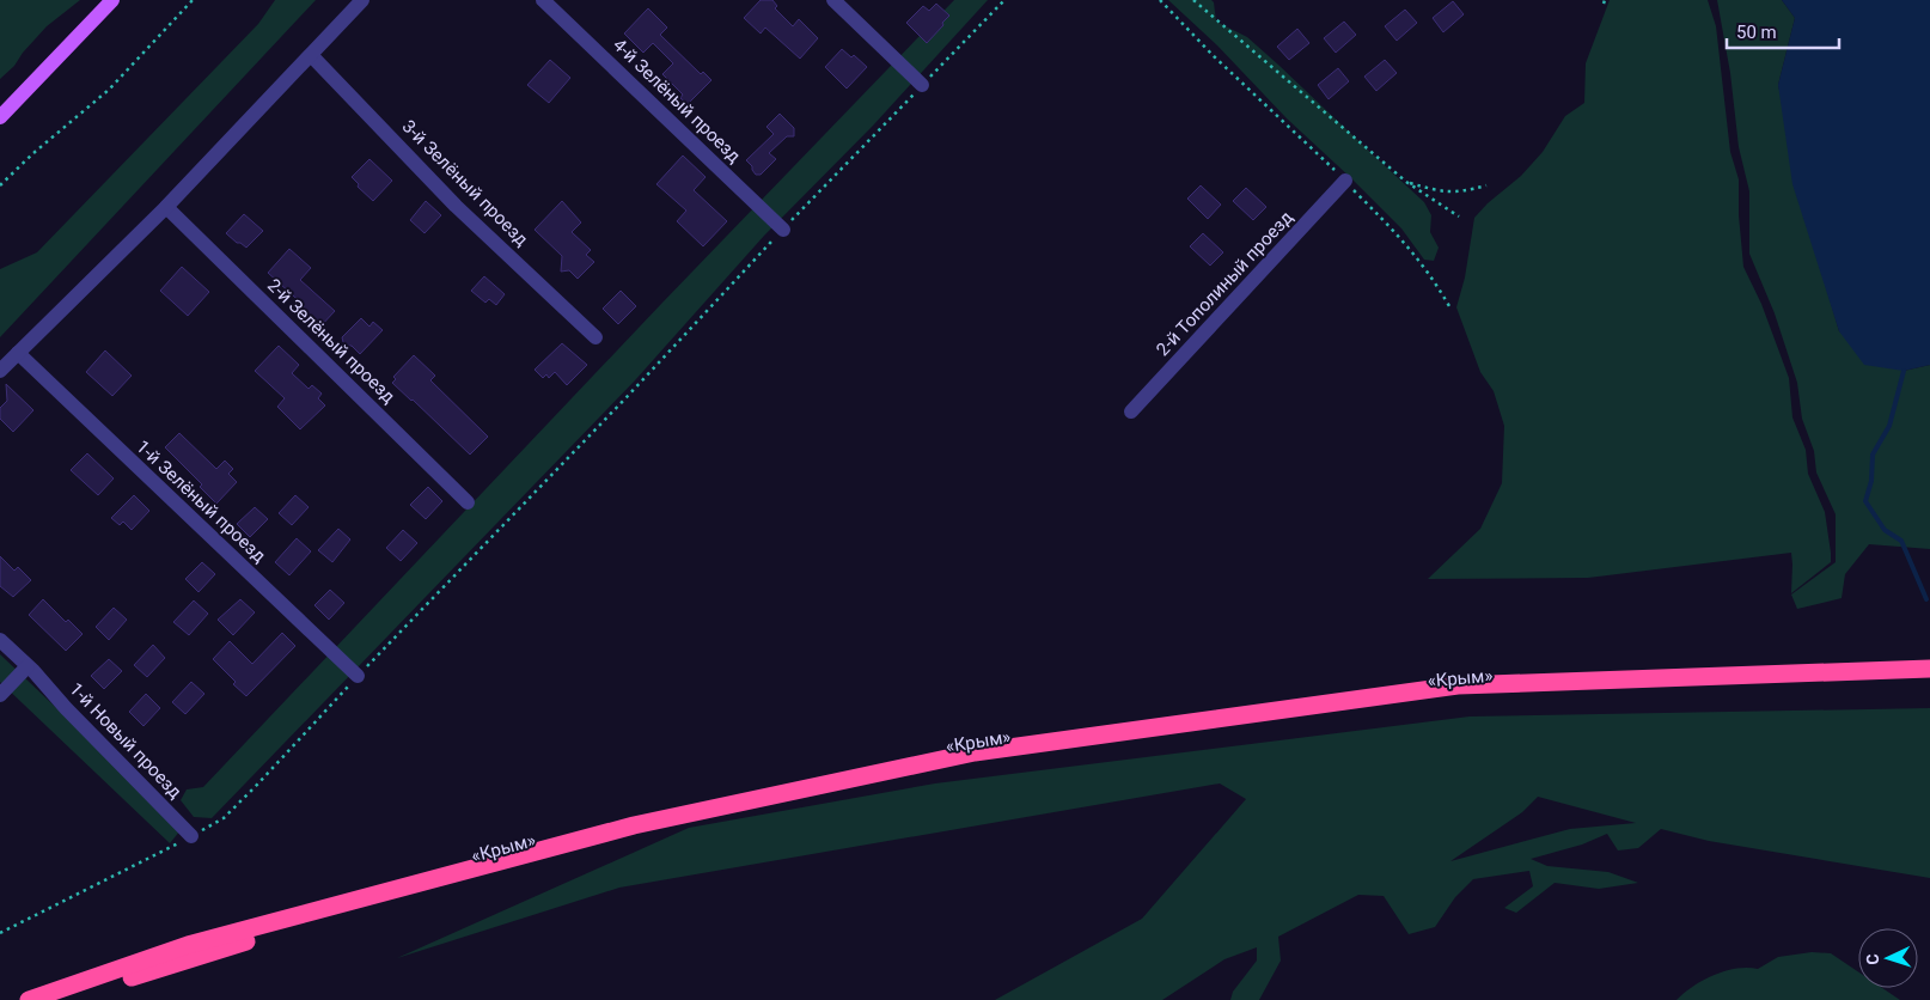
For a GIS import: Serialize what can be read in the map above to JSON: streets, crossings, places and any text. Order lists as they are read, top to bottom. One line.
{"streets":{"highway":["«Крым»"],"street":["4-й Зелёный проезд","3-й Зелёный проезд","2-й Тополиный проезд","2-й Зелёный проезд","1-й Зелёный проезд","1-й Новый проезд"]},"scale_bar":"50 m","north":"left"}
